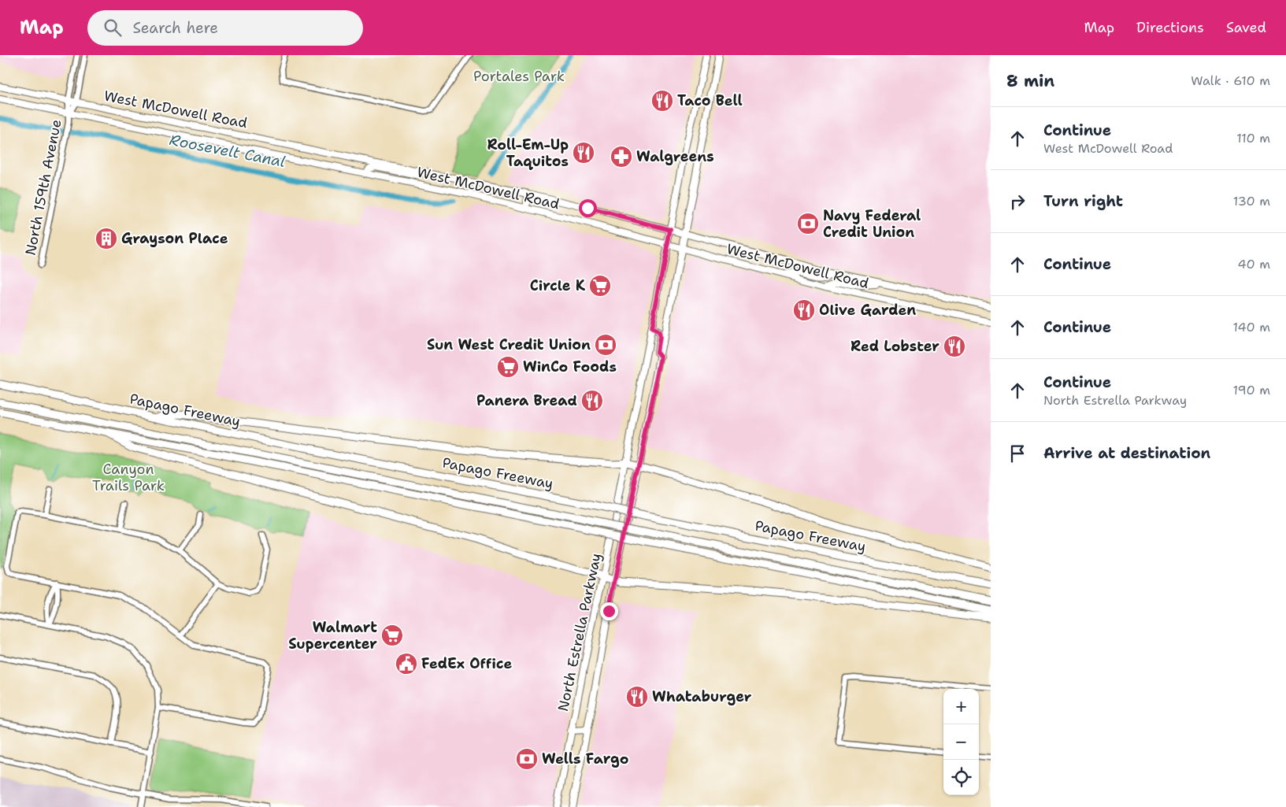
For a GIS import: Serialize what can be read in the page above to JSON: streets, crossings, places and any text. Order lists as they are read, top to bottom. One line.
{"streets":{"highway":["Papago Freeway"],"main road":["West McDowell Road","North Estrella Parkway"],"street":["North 159th Avenue"]},"crossings":[["West McDowell Road","North 159th Avenue"],["West McDowell Road","North Estrella Parkway"]],"water":["Roosevelt Canal"],"parks":["Portales Park","Canyon Trails Park"],"places":{"restaurant":["Taco Bell","Roll-Em-Up Taquitos","Olive Garden","Red Lobster","Panera Bread","Whataburger"],"pharmacy":["Walgreens"],"bank":["Navy Federal Credit Union","Sun West Credit Union","Wells Fargo"],"building":["Grayson Place"],"supermarket":["Circle K","WinCo Foods","Walmart Supercenter"],"public building":["FedEx Office"]},"page":{"header":"Map","search":"Search here","nav":["Map","Directions","Saved"],"heading":["8 min","Walk · 610 m"],"list":[["Continue","West McDowell Road","110 m"],["Turn right","130 m"],["Continue","40 m"],["Continue","140 m"],["Continue","North Estrella Parkway","190 m"],"Arrive at destination"],"map_buttons":["+","−"]}}
